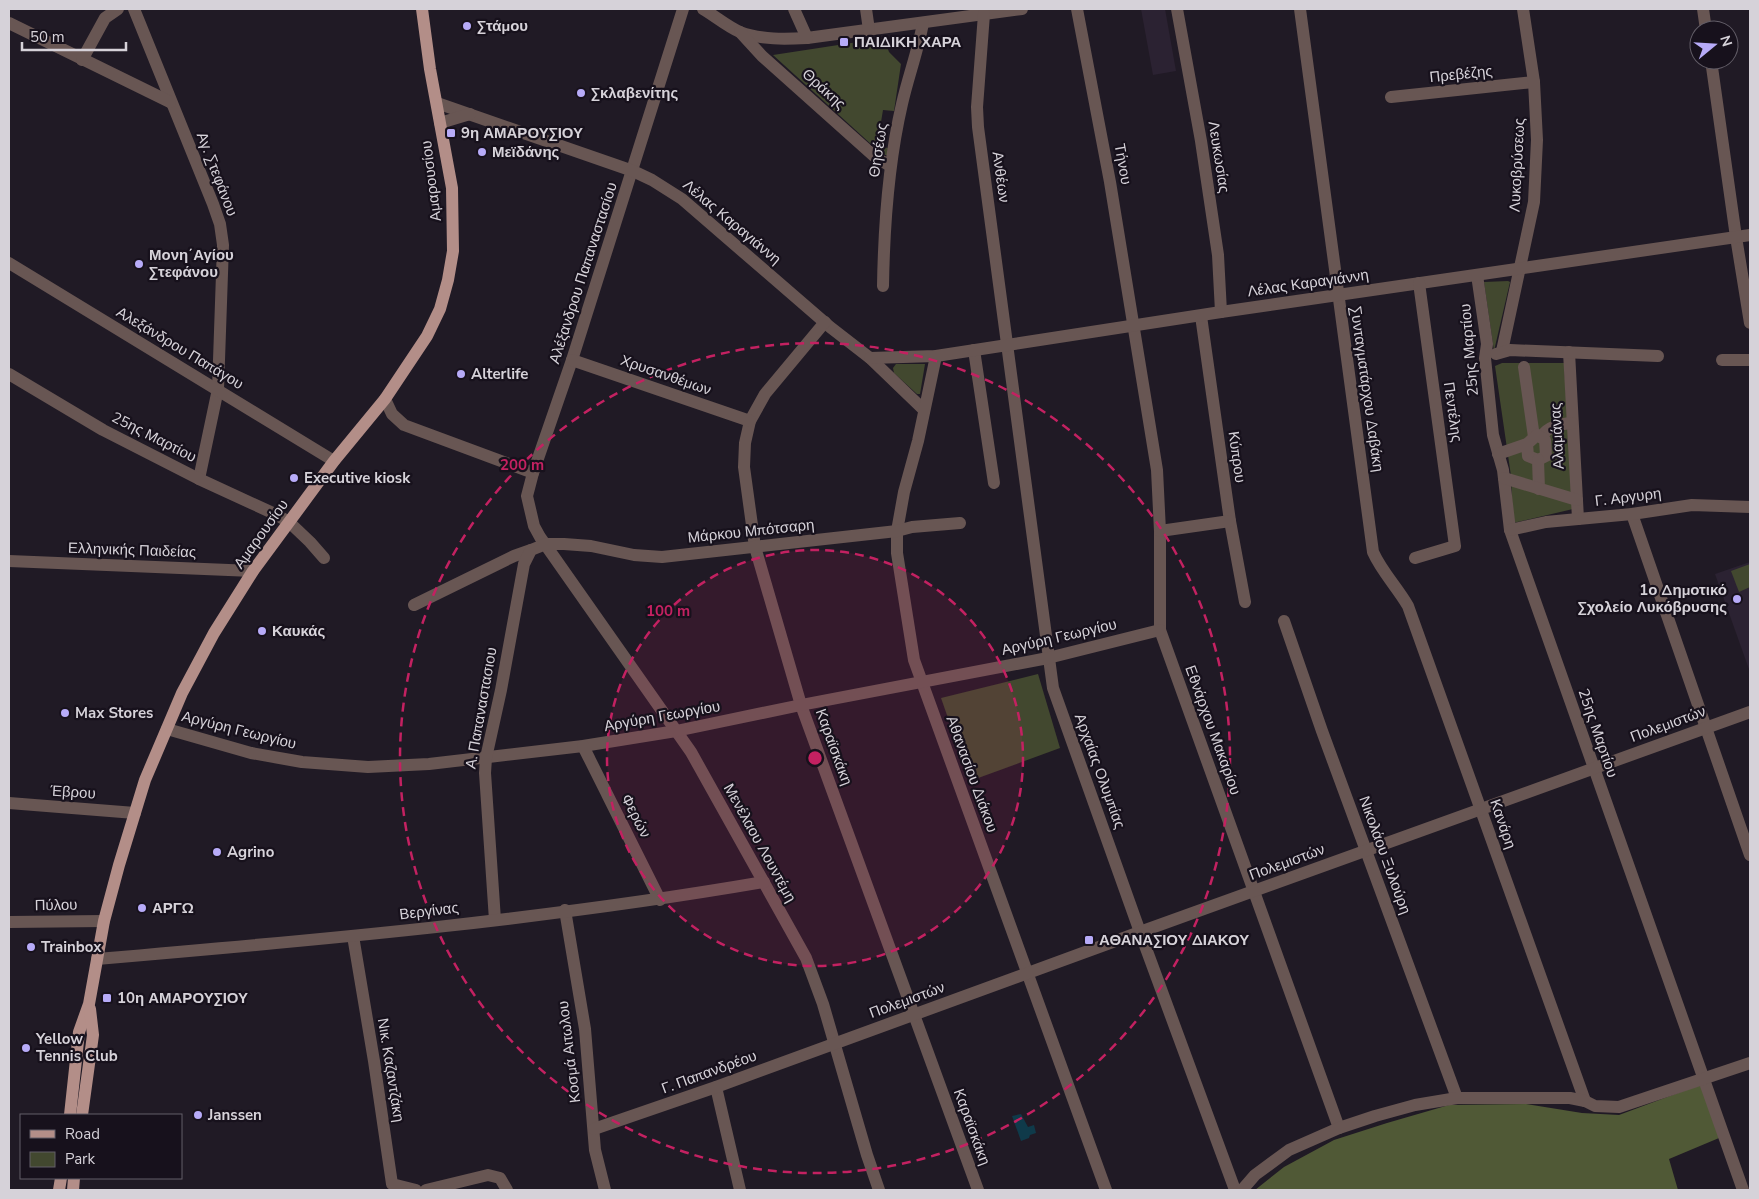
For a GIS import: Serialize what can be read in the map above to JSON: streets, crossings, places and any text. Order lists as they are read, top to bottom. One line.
{"streets":{"main road":["Αμαρουσίου"],"street":["Πρεβέζης","Θράκης","Θησέως","Λευκωσίας","Τήνου","Λυκοβρύσεως","Αγ. Στεφάνου","Ανθέων","Λέλας Καραγιάννη","Αλέξανδρου Παπαναστασίου","Αλεξάνδρου Παπάγου","25ης Μαρτίου","Χρυσανθέμων","Συνταγματάρχου Δαβάκη","Πεντέλης","Αλαμάνας","Κύπρου","Γ. Αργυρη","Μάρκου Μπότσαρη","Ελληνικής Παιδείας","Αργύρη Γεωργίου","Α. Παπαναστασιου","Πολεμιστών","Εθνάρχου Μακαρίου","Καραϊσκάκη","Αρχαίας Ολυμπίας","Αθανασίου Διάκου","Έβρου","Φερών","Κανάρη","Μενέλαου Λουντέμη","Νικολάου Ξυλούρη","Πύλου","Βεργίνας","Κοσμά Αιτωλου","Νικ. Καζαντζάκη","Γ. Παπανδρέου"]},"crossings":[["Πρεβέζης","Λυκοβρύσεως"],["Θράκης","Θησέως"],["Λευκωσίας","Λέλας Καραγιάννη"],["Τήνου","Λέλας Καραγιάννη"],["Τήνου","Εθνάρχου Μακαρίου"],["Λυκοβρύσεως","Λέλας Καραγιάννη"],["Αγ. Στεφάνου","Αλεξάνδρου Παπάγου"],["Αγ. Στεφάνου","25ης Μαρτίου"],["Ανθέων","Λέλας Καραγιάννη"],["Ανθέων","Αρχαίας Ολυμπίας"],["Αμαρουσίου","Λέλας Καραγιάννη"],["Αμαρουσίου","Αλεξάνδρου Παπάγου"],["Αμαρουσίου","25ης Μαρτίου"],["Αμαρουσίου","Ελληνικής Παιδείας"],["Αμαρουσίου","Αργύρη Γεωργίου"],["Αμαρουσίου","Έβρου"],["Αμαρουσίου","Πύλου"],["Αμαρουσίου","Βεργίνας"],["Λέλας Καραγιάννη","Αλέξανδρου Παπαναστασίου"],["Λέλας Καραγιάννη","25ης Μαρτίου"],["Λέλας Καραγιάννη","Συνταγματάρχου Δαβάκη"],["Λέλας Καραγιάννη","Πεντέλης"],["Λέλας Καραγιάννη","Κύπρου"],["Λέλας Καραγιάννη","Εθνάρχου Μακαρίου"],["Λέλας Καραγιάννη","Καραϊσκάκη"],["Λέλας Καραγιάννη","Αρχαίας Ολυμπίας"],["Λέλας Καραγιάννη","Αθανασίου Διάκου"],["Αλέξανδρου Παπαναστασίου","Χρυσανθέμων"],["Αλέξανδρου Παπαναστασίου","Μάρκου Μπότσαρη"],["Αλέξανδρου Παπαναστασίου","Μενέλαου Λουντέμη"],["25ης Μαρτίου","Γ. Αργυρη"],["25ης Μαρτίου","Πολεμιστών"],["Χρυσανθέμων","Καραϊσκάκη"],["Συνταγματάρχου Δαβάκη","Κανάρη"],["Αλαμάνας","Γ. Αργυρη"],["Μάρκου Μπότσαρη","Καραϊσκάκη"],["Μάρκου Μπότσαρη","Αθανασίου Διάκου"],["Μάρκου Μπότσαρη","Μενέλαου Λουντέμη"],["Αργύρη Γεωργίου","Α. Παπαναστασιου"],["Αργύρη Γεωργίου","Εθνάρχου Μακαρίου"],["Αργύρη Γεωργίου","Καραϊσκάκη"],["Αργύρη Γεωργίου","Αρχαίας Ολυμπίας"],["Αργύρη Γεωργίου","Αθανασίου Διάκου"],["Αργύρη Γεωργίου","Φερών"],["Αργύρη Γεωργίου","Μενέλαου Λουντέμη"],["Α. Παπαναστασιου","Βεργίνας"],["Πολεμιστών","Εθνάρχου Μακαρίου"],["Πολεμιστών","Καραϊσκάκη"],["Πολεμιστών","Αρχαίας Ολυμπίας"],["Πολεμιστών","Αθανασίου Διάκου"],["Πολεμιστών","Κανάρη"],["Πολεμιστών","Μενέλαου Λουντέμη"],["Πολεμιστών","Νικολάου Ξυλούρη"],["Πολεμιστών","Γ. Παπανδρέου"],["Φερών","Βεργίνας"],["Μενέλαου Λουντέμη","Βεργίνας"],["Μενέλαου Λουντέμη","Γ. Παπανδρέου"],["Βεργίνας","Κοσμά Αιτωλου"],["Βεργίνας","Νικ. Καζαντζάκη"],["Κοσμά Αιτωλου","Γ. Παπανδρέου"]],"places":{"other":["Στάμου","Σκλαβενίτης","Μεϊδάνης","Μονη΄Αγίου Στεφάνου","Alterlife","Executive kiosk","1ο Δημοτικό Σχολείο Λυκόβρυσης","Καυκάς","Max Stores","Agrino","ΑΡΓΩ","Trainbox","Yellow Tennis Club","Janssen"],"transit":["ΠΑΙΔΙΚΗ ΧΑΡΑ","9η ΑΜΑΡΟΥΣΙΟΥ","ΑΘΑΝΑΣΙΟΥ ΔΙΑΚΟΥ","10η ΑΜΑΡΟΥΣΙΟΥ"]},"legend":["Road","Park"],"scale_bar":"50 m","north":"right","rings":["200 m","100 m"]}
